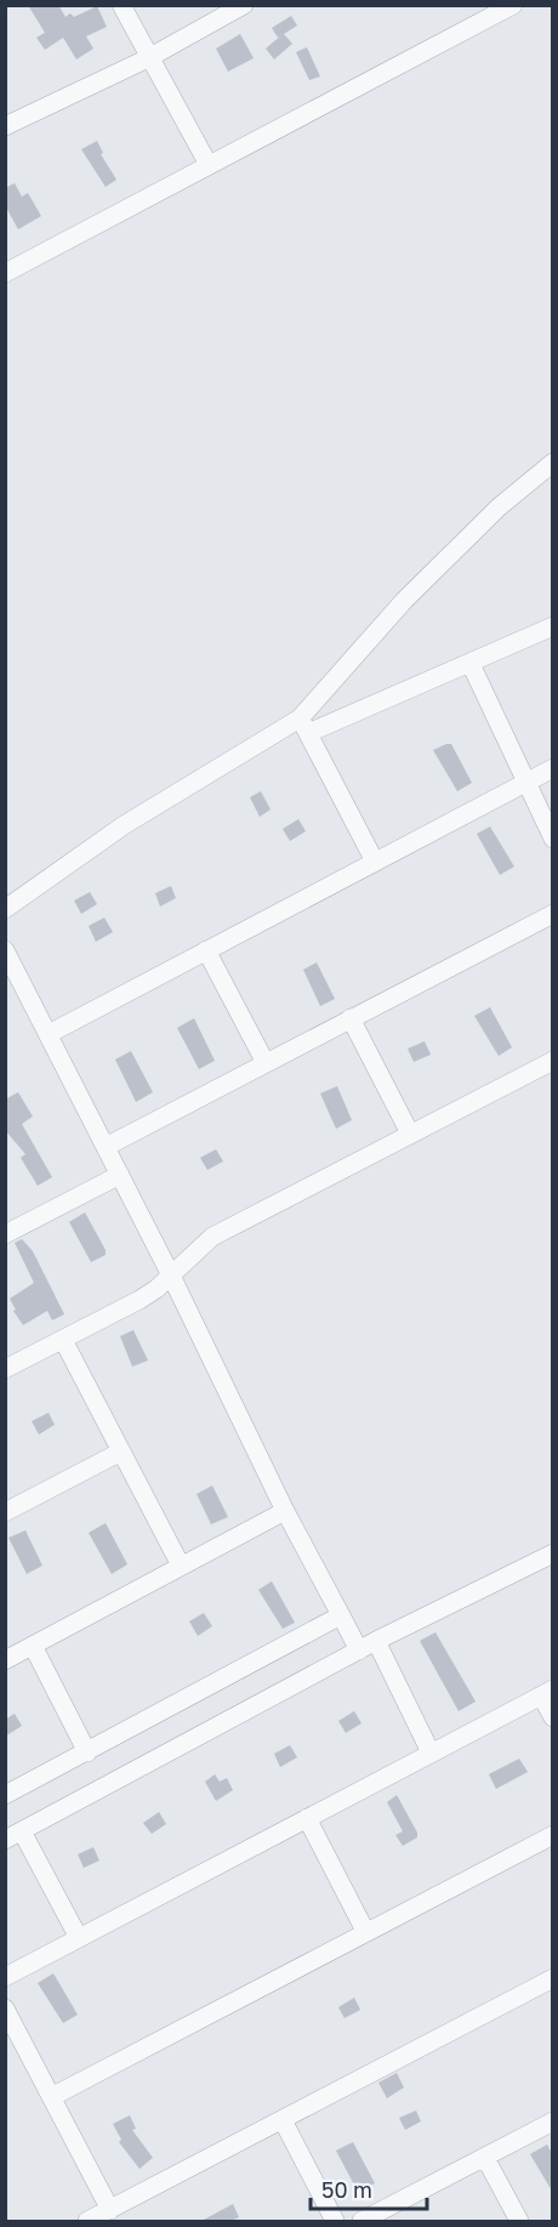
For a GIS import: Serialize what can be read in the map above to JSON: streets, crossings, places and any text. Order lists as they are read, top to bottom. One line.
{"scale_bar":"50 m"}
